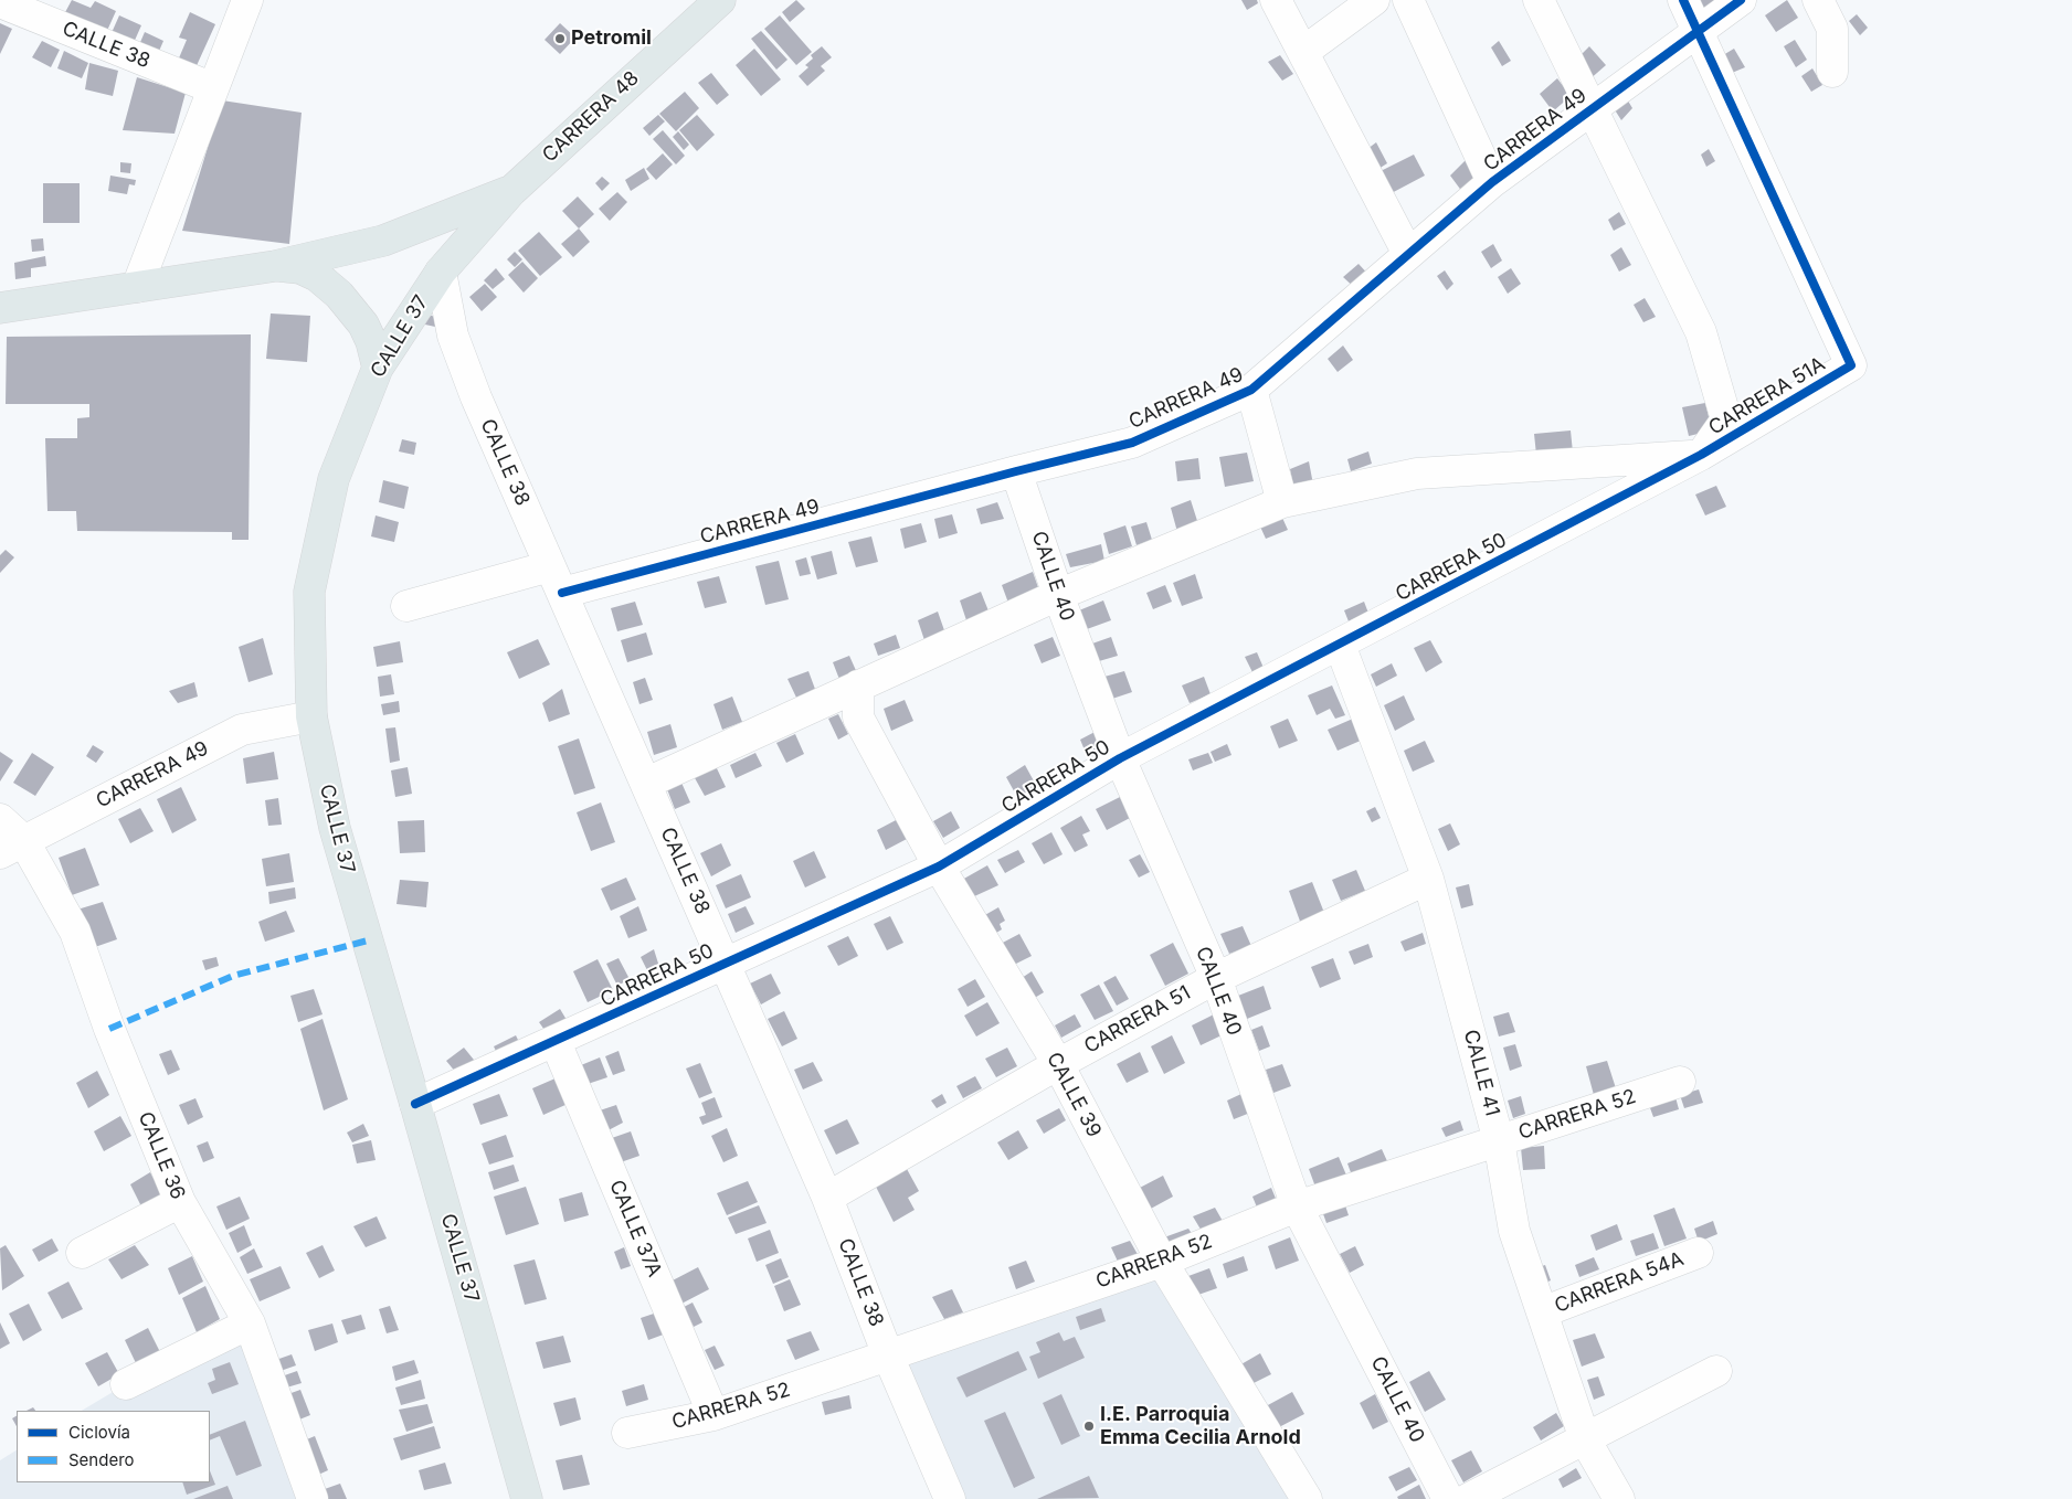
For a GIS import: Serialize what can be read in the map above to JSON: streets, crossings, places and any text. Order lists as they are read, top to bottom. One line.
{"streets":{"main road":["CARRERA 48","CALLE 37"],"street":["CALLE 38","CARRERA 49","CARRERA 51A","CARRERA 50","CALLE 40","CARRERA 51","CALLE 41","CALLE 39","CARRERA 52","CALLE 36","CALLE 37A","CARRERA 54A"]},"crossings":[["CALLE 38","CARRERA 49"],["CALLE 38","CALLE 37"],["CALLE 38","CARRERA 50"],["CALLE 38","CARRERA 51"],["CALLE 38","CARRERA 52"],["CARRERA 48","CALLE 37"],["CARRERA 49","CALLE 37"],["CARRERA 49","CARRERA 51A"],["CARRERA 49","CALLE 40"],["CARRERA 49","CALLE 36"],["CALLE 37","CARRERA 50"],["CARRERA 51A","CARRERA 50"],["CARRERA 50","CALLE 40"],["CARRERA 50","CALLE 41"],["CARRERA 50","CALLE 39"],["CARRERA 50","CALLE 37A"],["CALLE 40","CARRERA 51"],["CALLE 40","CARRERA 52"],["CARRERA 51","CALLE 41"],["CARRERA 51","CALLE 39"],["CALLE 41","CARRERA 52"],["CALLE 41","CARRERA 54A"],["CALLE 39","CARRERA 52"],["CARRERA 52","CALLE 37A"]],"places":["Petromil","I.E. Parroquia Emma Cecilia Arnold"],"legend":["Ciclovía","Sendero"]}
